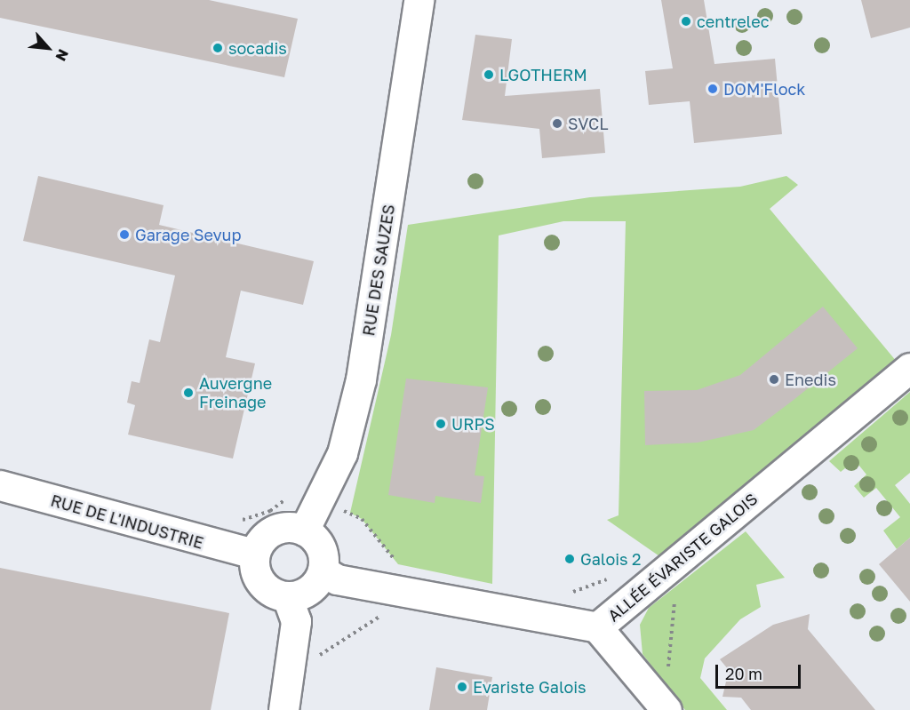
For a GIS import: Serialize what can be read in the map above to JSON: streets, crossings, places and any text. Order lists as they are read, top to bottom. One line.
{"streets":{"street":["RUE DES SAUZES","RUE DE L'INDUSTRIE","ALLÉE ÉVARISTE GALOIS"]},"crossings":[["RUE DES SAUZES","RUE DE L'INDUSTRIE"],["RUE DES SAUZES","ALLÉE ÉVARISTE GALOIS"],["RUE DE L'INDUSTRIE","ALLÉE ÉVARISTE GALOIS"]],"places":["centrelec","socadis","LGOTHERM","DOM'Flock","SVCL","Garage Sevup","Enedis","Auvergne Freinage","URPS","Galois 2","Evariste Galois"],"scale_bar":"20 m","north":"bottom right"}
